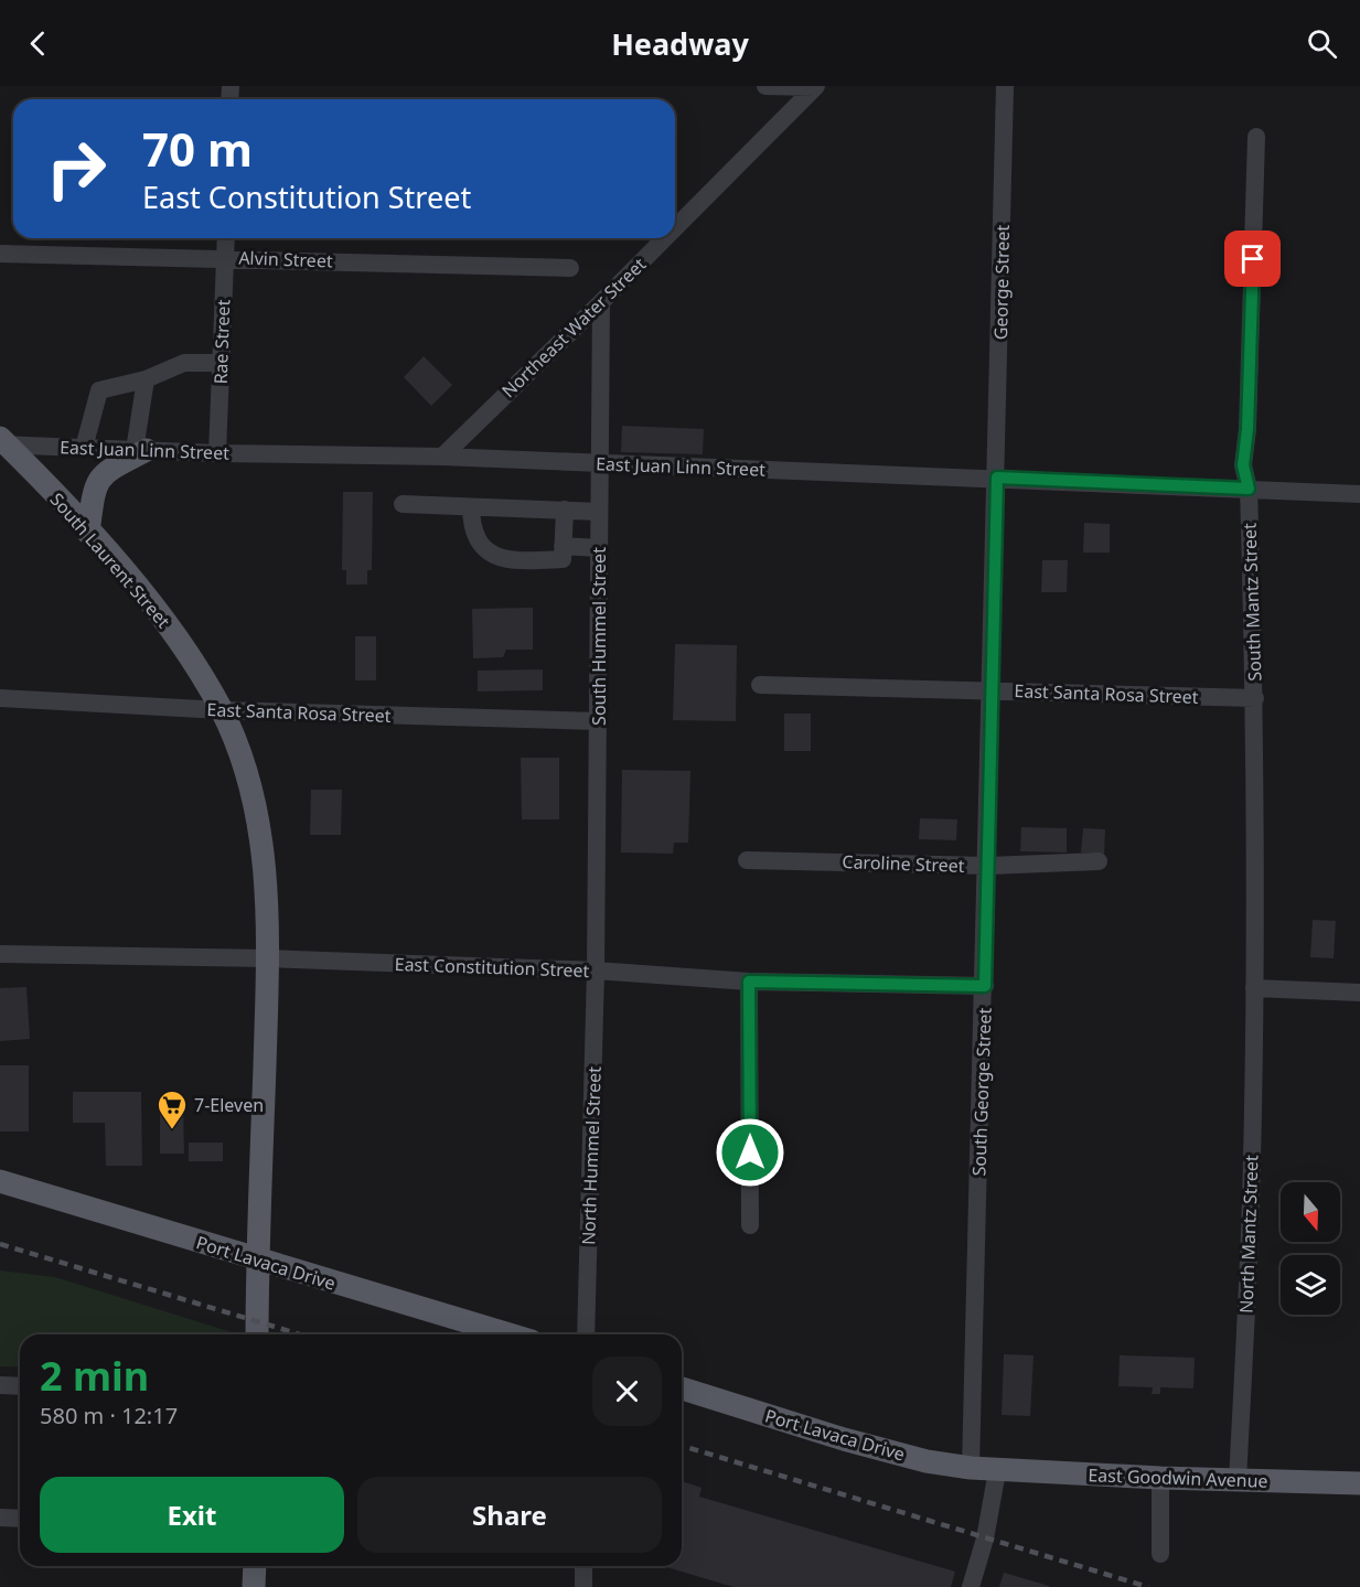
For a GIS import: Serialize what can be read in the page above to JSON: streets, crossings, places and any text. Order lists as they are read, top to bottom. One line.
{"streets":{"main road":["South Laurent Street","Port Lavaca Drive","East Goodwin Avenue"],"street":["Alvin Street","George Street","Northeast Water Street","Rae Street","East Juan Linn Street","South Mantz Street","South Hummel Street","East Santa Rosa Street","Caroline Street","East Constitution Street","South George Street","North Hummel Street","North Mantz Street"]},"crossings":[["Alvin Street","Rae Street"],["George Street","East Juan Linn Street"],["George Street","South George Street"],["Northeast Water Street","East Juan Linn Street"],["Northeast Water Street","South Hummel Street"],["Rae Street","East Juan Linn Street"],["East Juan Linn Street","South Laurent Street"],["East Juan Linn Street","South Mantz Street"],["East Juan Linn Street","South Hummel Street"],["East Juan Linn Street","South George Street"],["South Laurent Street","East Santa Rosa Street"],["South Laurent Street","East Constitution Street"],["South Laurent Street","Port Lavaca Drive"],["South Mantz Street","East Santa Rosa Street"],["South Mantz Street","North Mantz Street"],["South Hummel Street","East Santa Rosa Street"],["South Hummel Street","East Constitution Street"],["South Hummel Street","North Hummel Street"],["East Santa Rosa Street","South George Street"],["Caroline Street","South George Street"],["East Constitution Street","South George Street"],["East Constitution Street","North Hummel Street"],["South George Street","Port Lavaca Drive"],["North Mantz Street","East Goodwin Avenue"],["Port Lavaca Drive","East Goodwin Avenue"]],"places":{"supermarket":["7-Eleven"]},"north":"bottom","page":{"header":"Headway","turn":["70 m","East Constitution Street"],"heading":["2 min","580 m · 12:17"],"buttons":["Exit","Share"]}}
